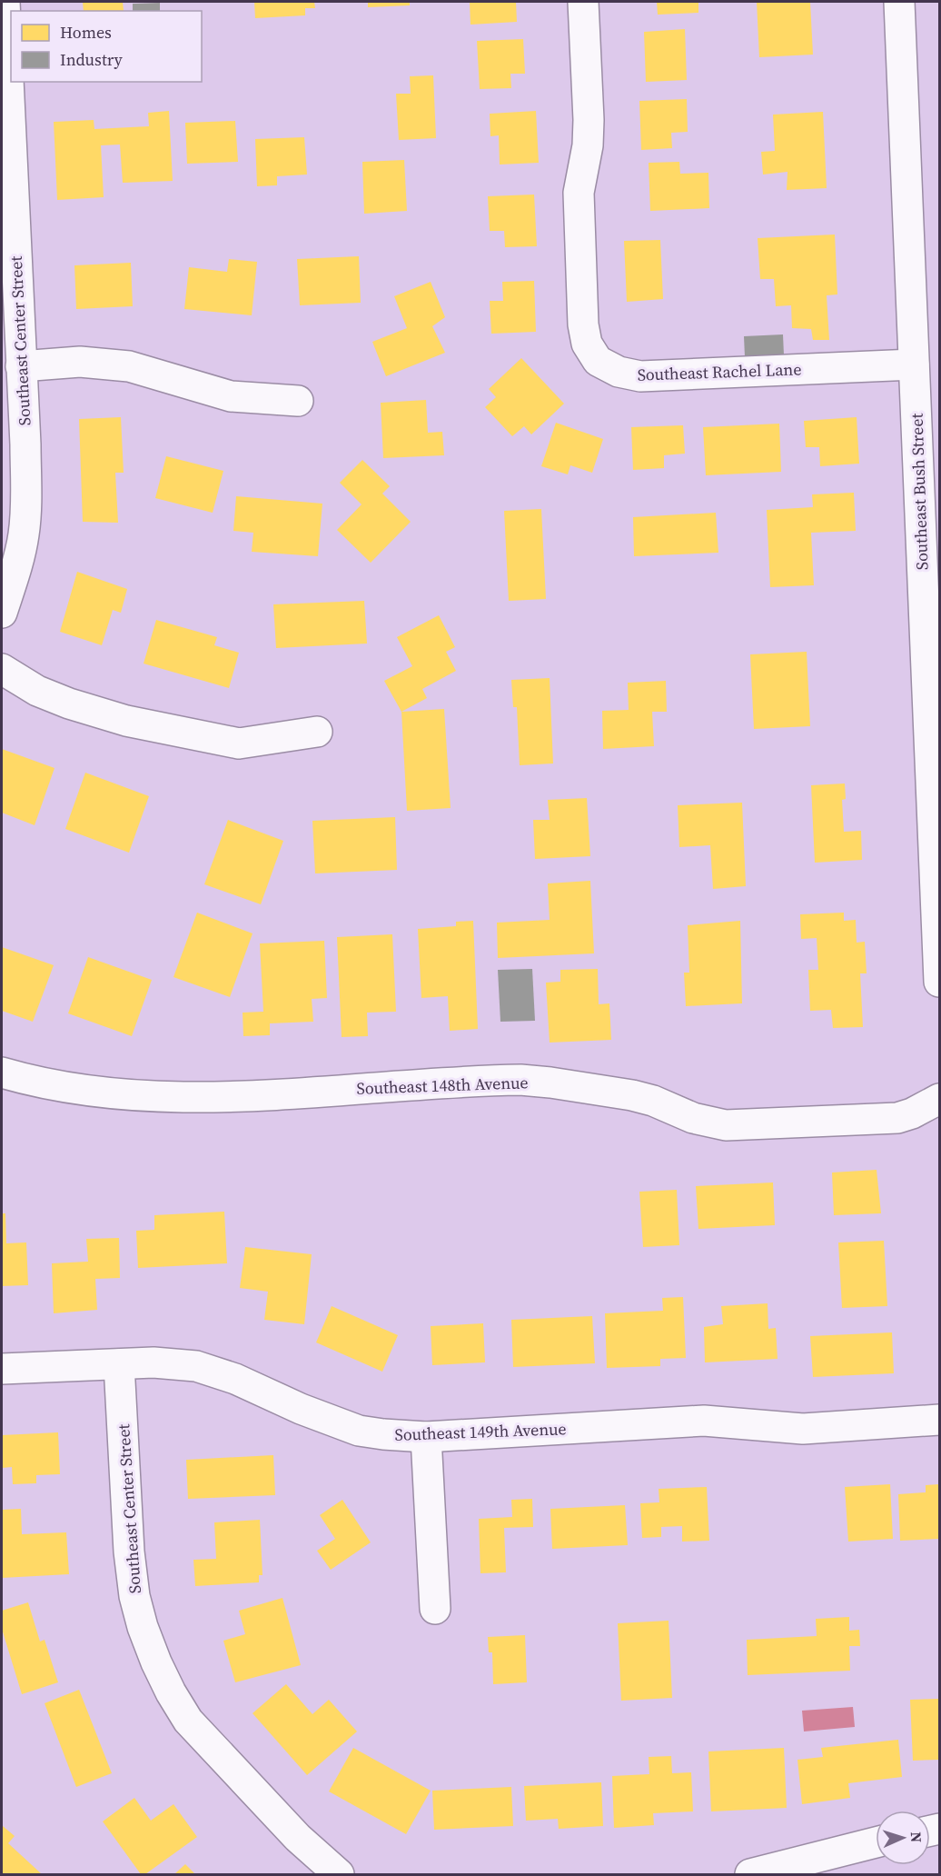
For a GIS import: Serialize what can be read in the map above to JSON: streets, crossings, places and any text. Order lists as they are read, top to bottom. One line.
{"streets":{"street":["Southeast Center Street","Southeast Rachel Lane","Southeast Bush Street","Southeast 148th Avenue","Southeast 149th Avenue"]},"crossings":[["Southeast Center Street","Southeast 149th Avenue"],["Southeast Rachel Lane","Southeast Bush Street"]],"legend":["Homes","Industry"],"north":"right"}
